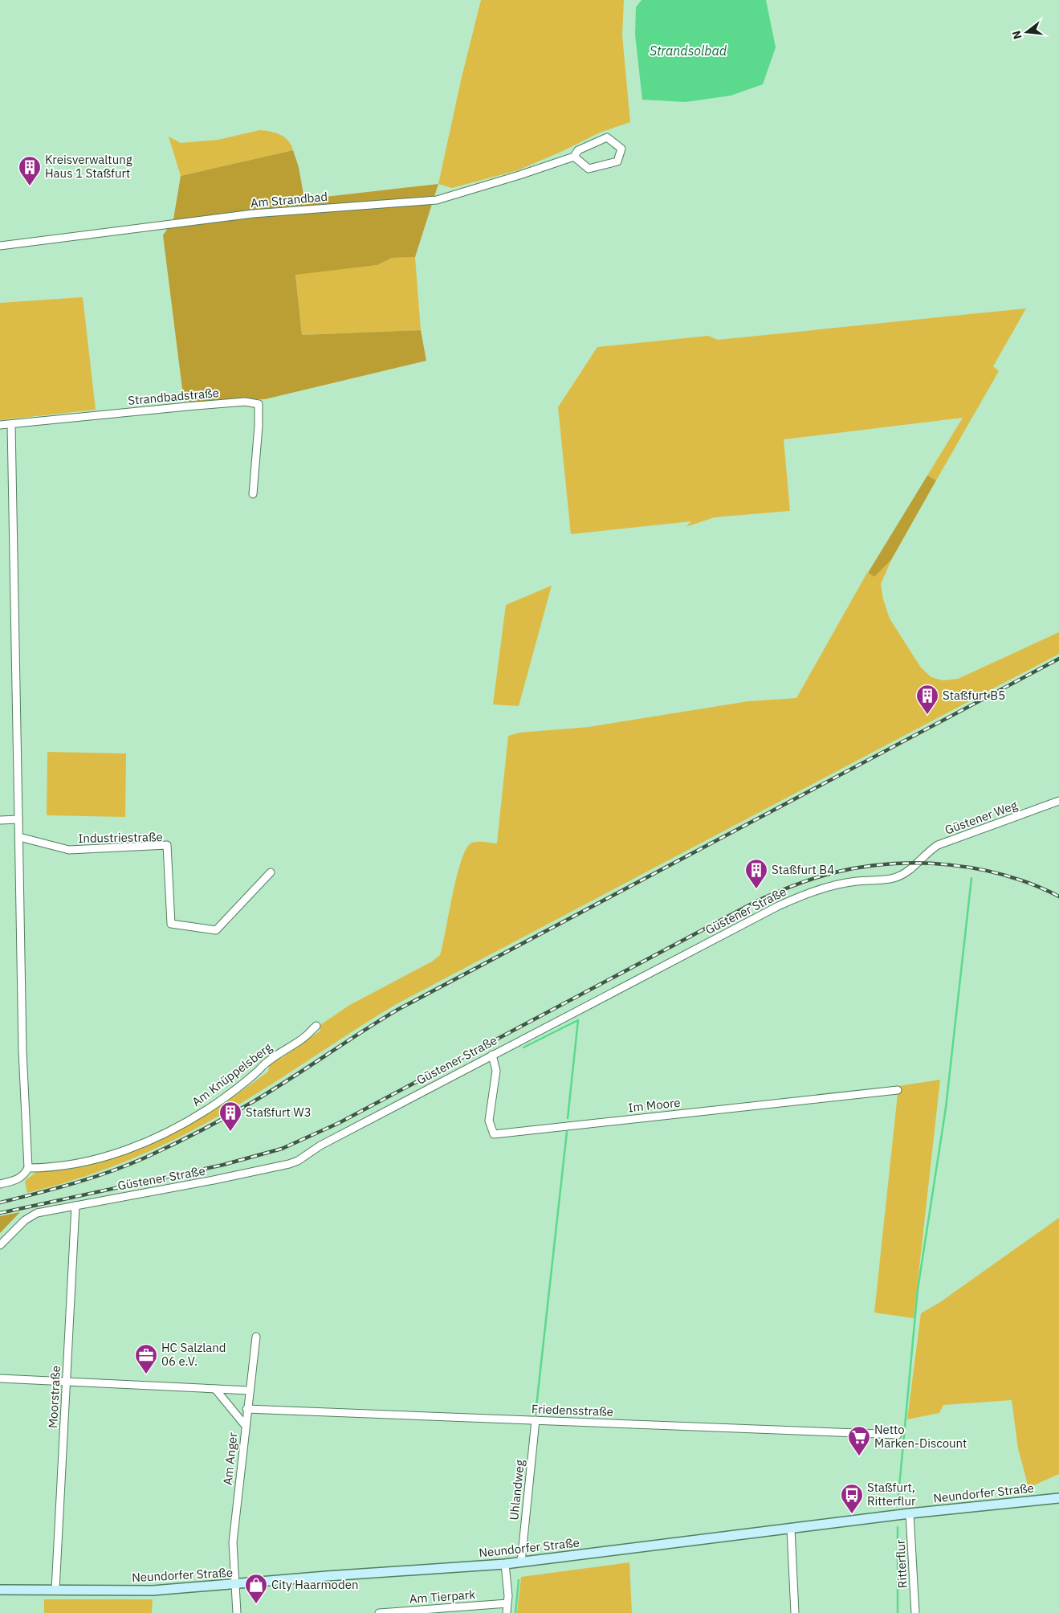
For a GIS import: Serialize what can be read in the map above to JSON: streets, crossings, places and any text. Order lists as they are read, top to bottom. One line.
{"streets":{"main road":["Neundorfer Straße"],"street":["Am Strandbad","Strandbadstraße","Güstener Weg","Industriestraße","Güstener Straße","Am Knüppelsberg","Im Moore","Moorstraße","Friedensstraße","Am Anger","Uhlandweg","Ritterflur","Am Tierpark"]},"crossings":[["Güstener Weg","Güstener Straße"],["Güstener Straße","Im Moore"],["Güstener Straße","Moorstraße"],["Moorstraße","Neundorfer Straße"],["Friedensstraße","Am Anger"],["Friedensstraße","Uhlandweg"],["Am Anger","Neundorfer Straße"],["Uhlandweg","Neundorfer Straße"],["Neundorfer Straße","Ritterflur"]],"water":["Strandsolbad"],"places":{"building":["Kreisverwaltung Haus 1 Staßfurt","Staßfurt B5","Staßfurt B4","Staßfurt W3"],"office":["HC Salzland 06 e.V."],"supermarket":["Netto Marken-Discount"],"bus stop":["Staßfurt, Ritterflur"],"shop":["City Haarmoden"]},"north":"left"}
